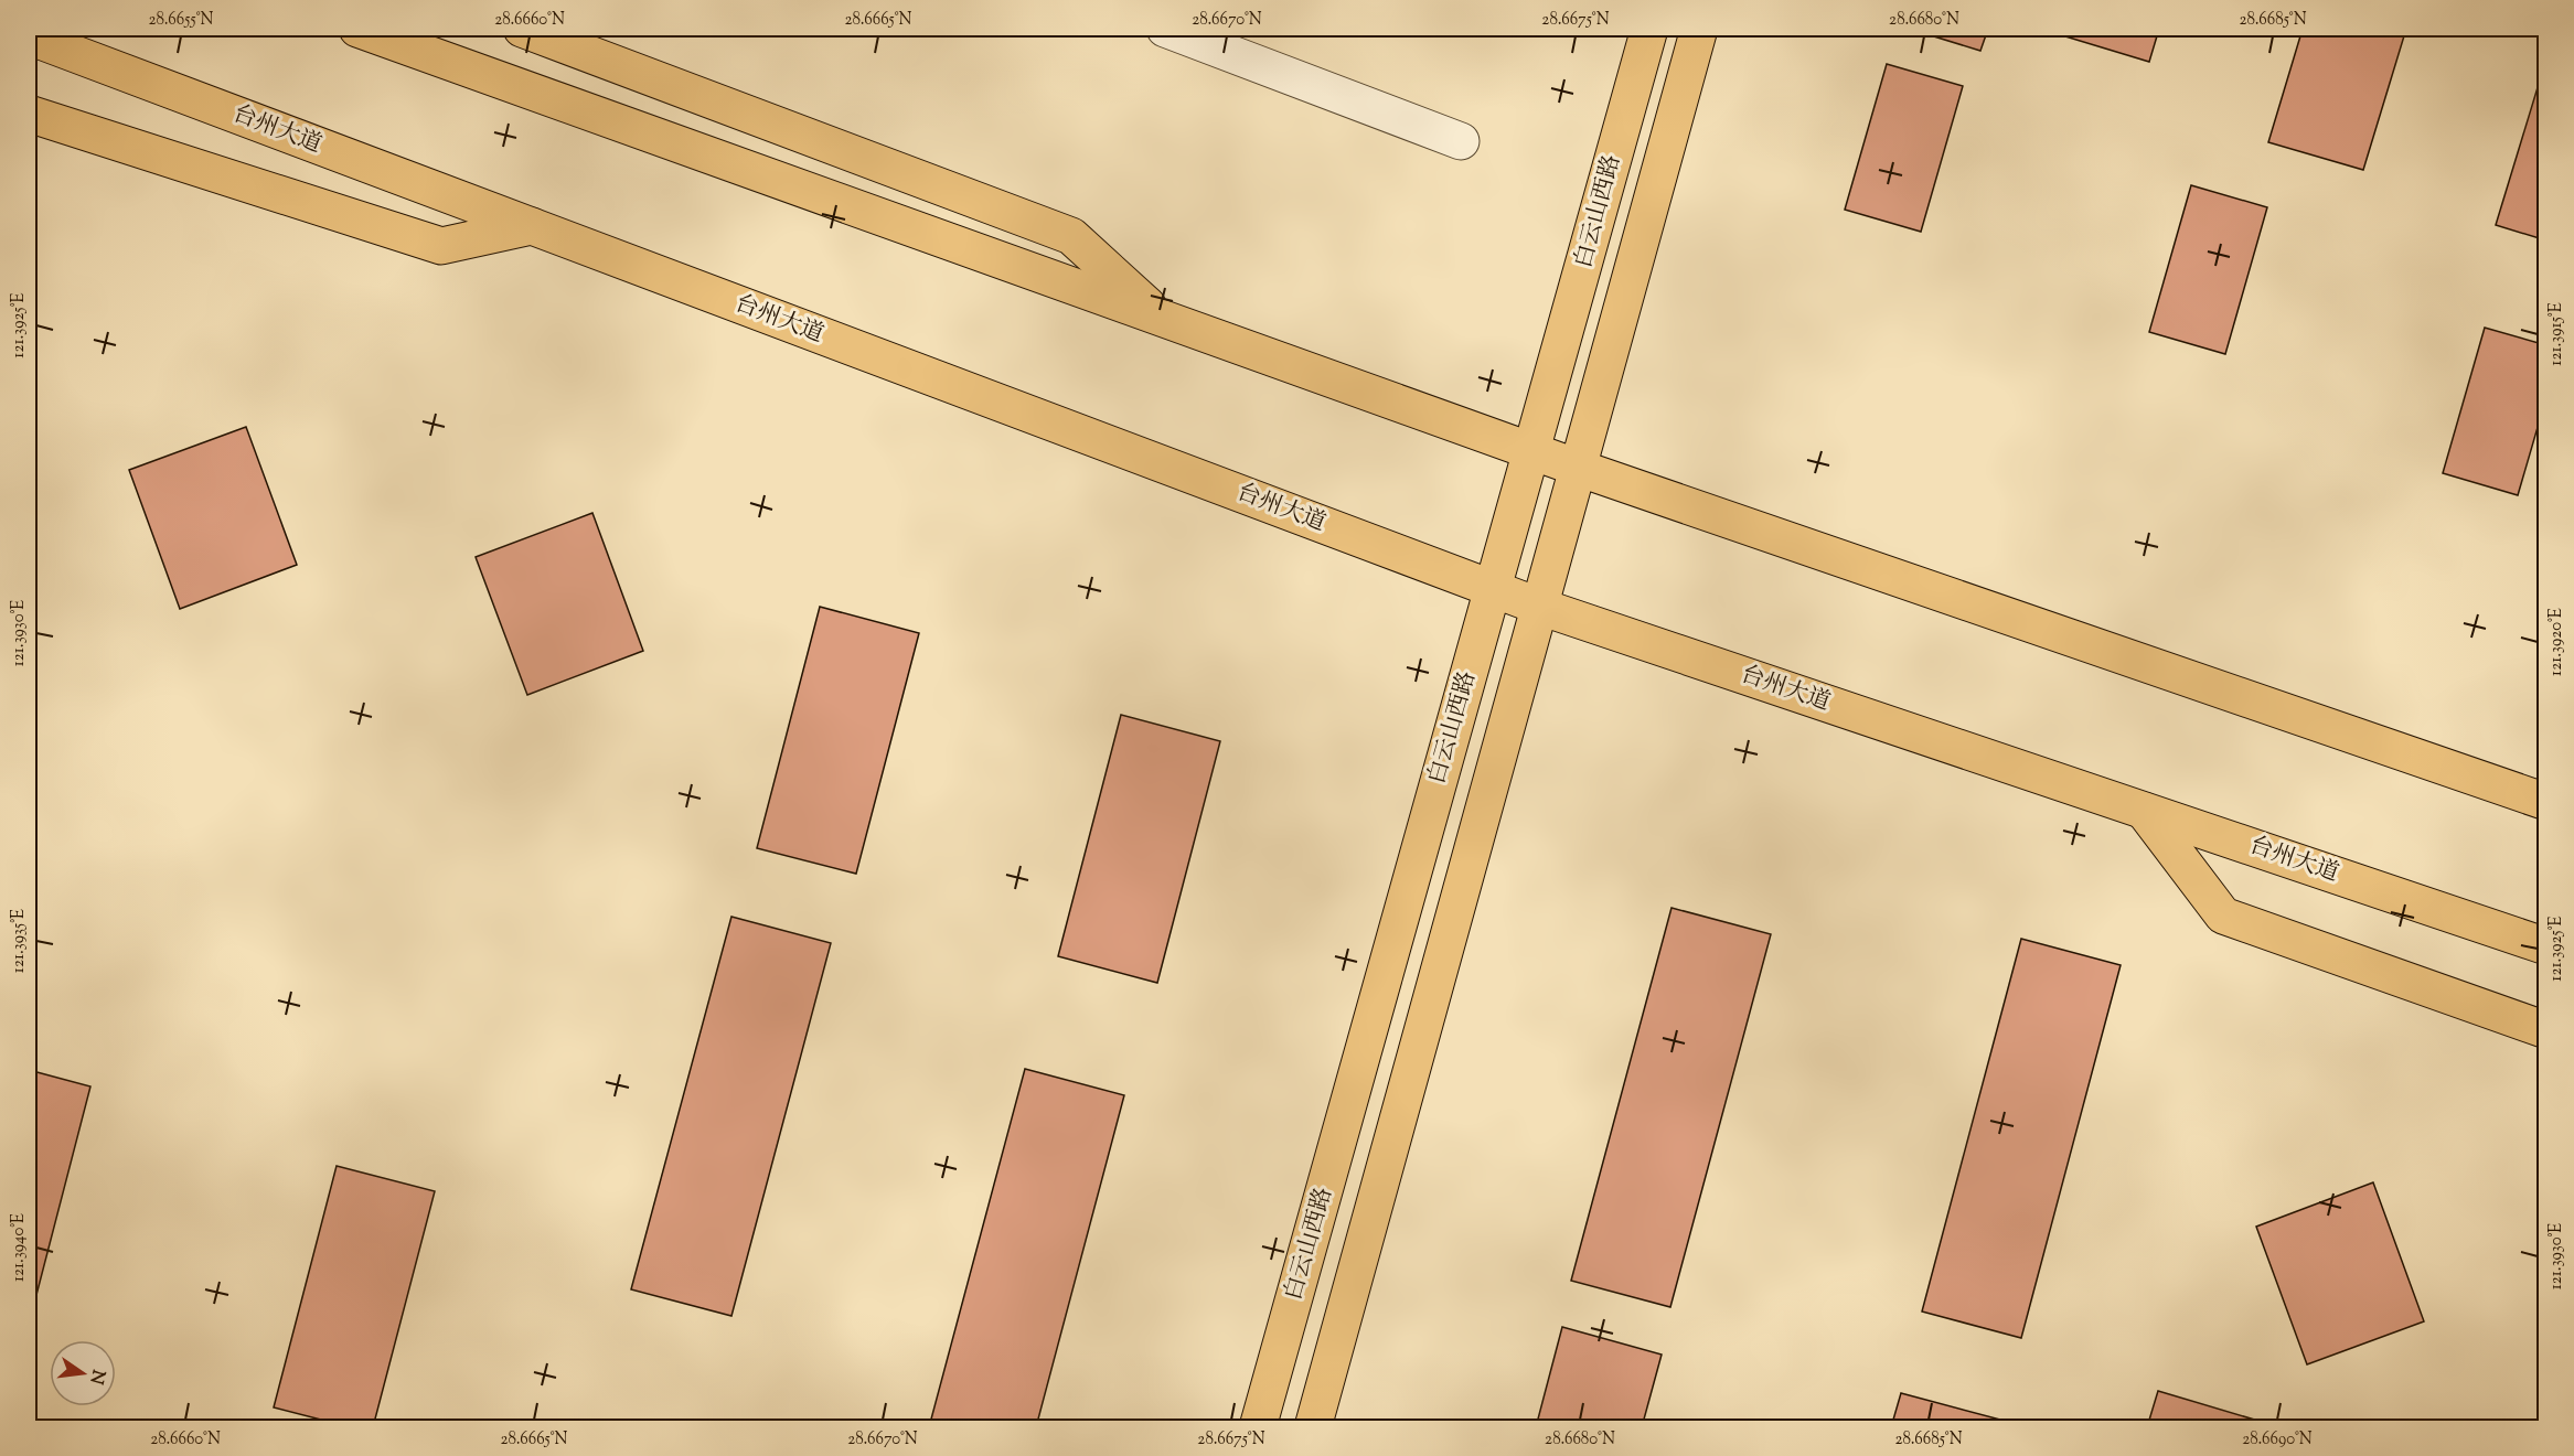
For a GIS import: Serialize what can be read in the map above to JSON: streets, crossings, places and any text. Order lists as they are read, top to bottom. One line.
{"streets":{"main road":["台州大道","白云山西路"]},"crossings":[["台州大道","白云山西路"]],"north":"right","coordinates":["28.6655°N","28.6660°N","28.6665°N","28.6670°N","28.6675°N","28.6680°N","28.6685°N","121.3925°E","121.3915°E","121.3930°E","121.3920°E","121.3935°E","121.3940°E","28.6690°N"]}
